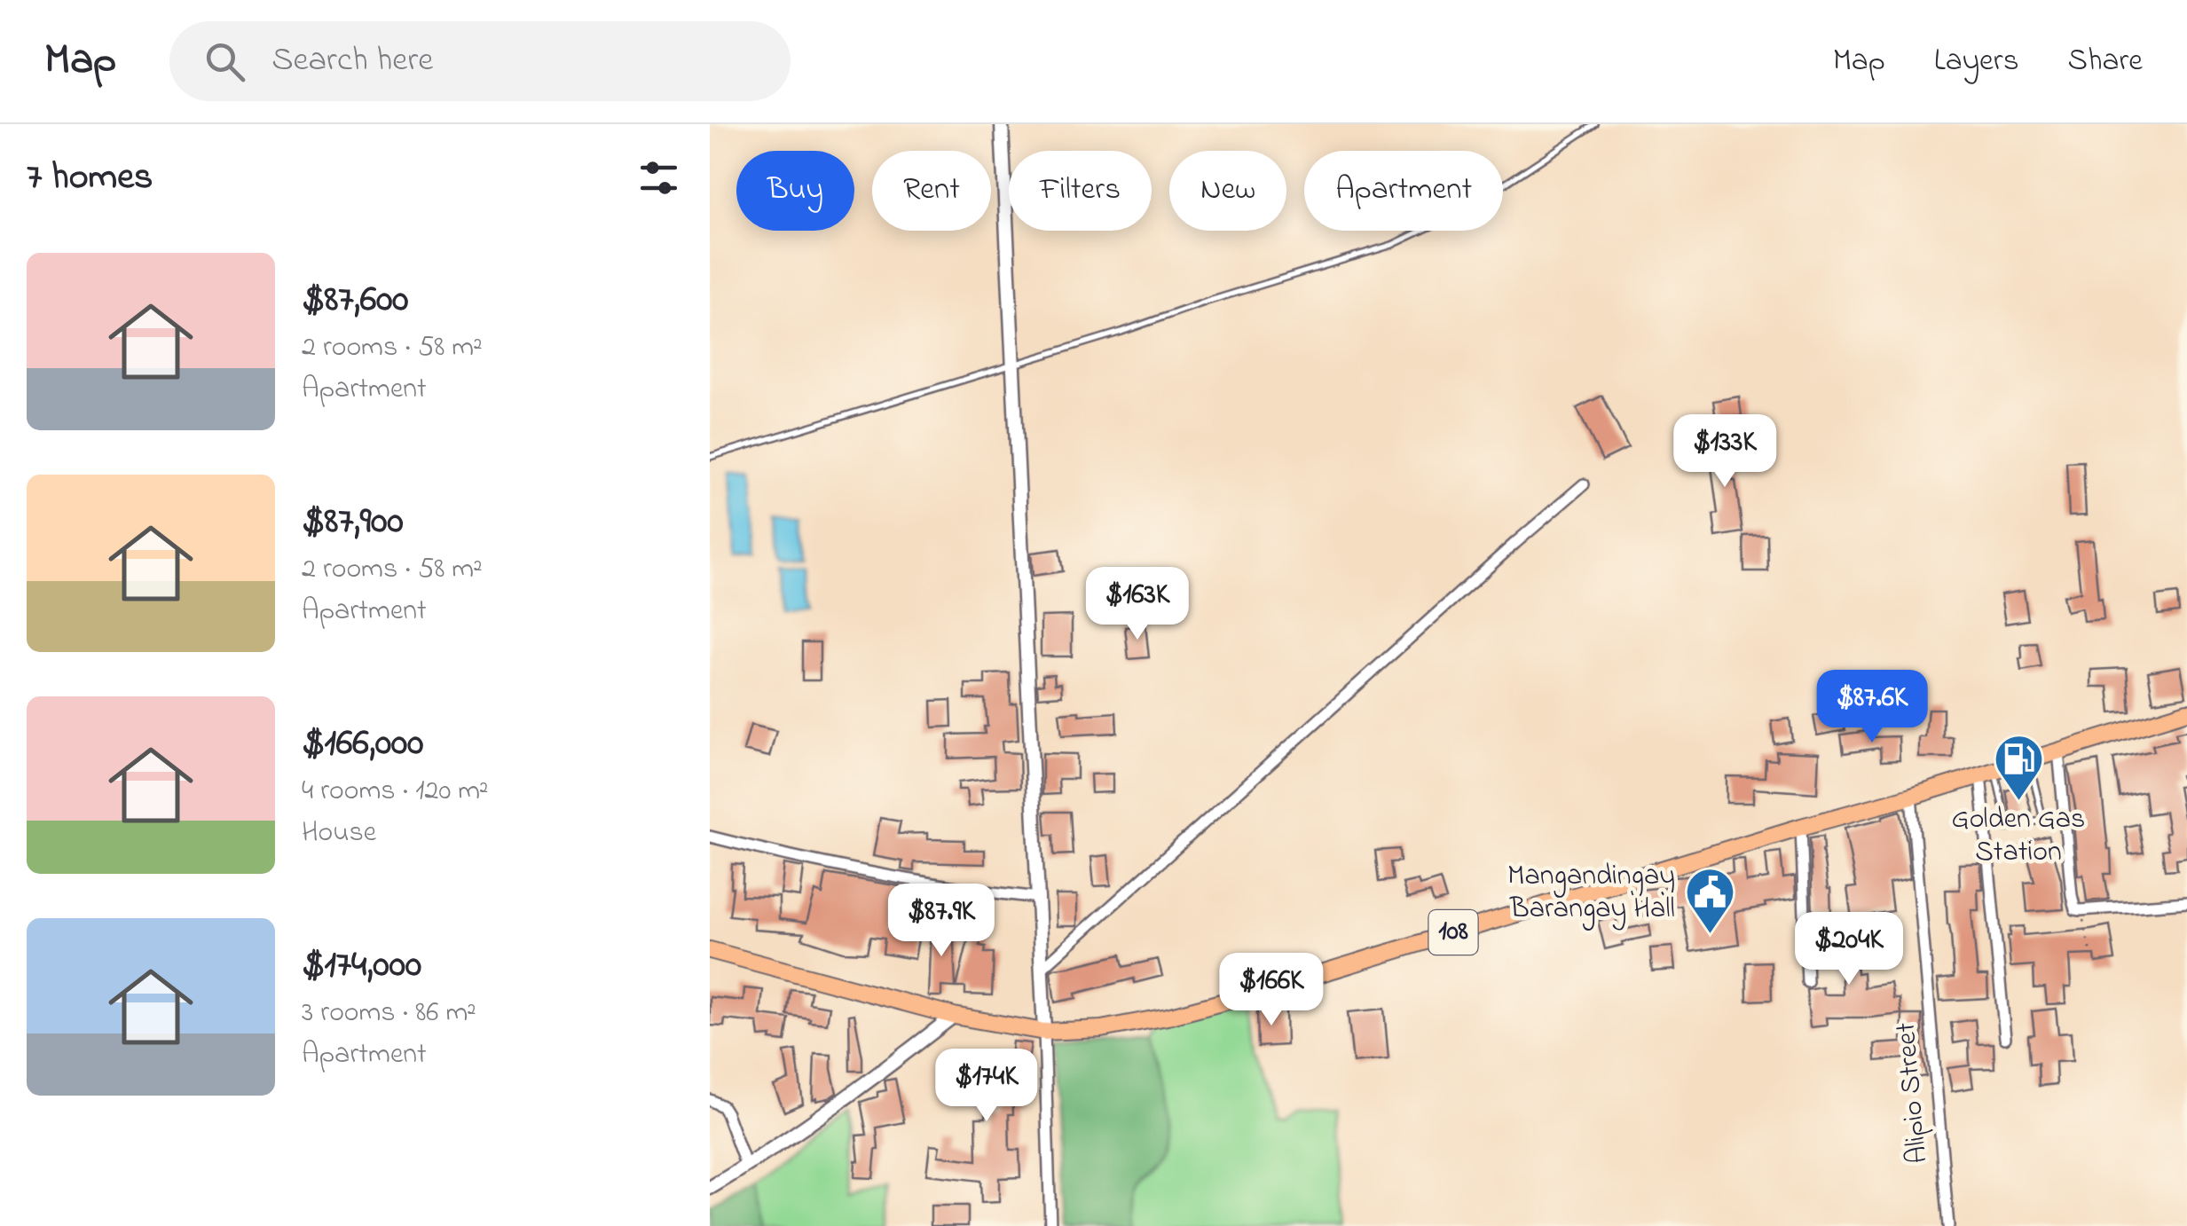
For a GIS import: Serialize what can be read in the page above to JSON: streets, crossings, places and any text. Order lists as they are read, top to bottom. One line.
{"streets":{"main road":["108"],"street":["Alipio Street"]},"crossings":[["108","Alipio Street"]],"places":{"fuel station":["Golden Gas Station"],"public building":["Mangandingay Barangay Hall"]},"page":{"header":"Map","search":"Search here","nav":["Map","Layers","Share"],"heading":"7 homes","chip":["Buy","Rent","Filters","New","Apartment"],"list":[{"name":"$87,600","note":"2 rooms · 58 m² · Apartment"},{"name":"$87,900","note":"2 rooms · 58 m² · Apartment"},{"name":"$166,000","note":"4 rooms · 120 m² · House"},{"name":"$174,000","note":"3 rooms · 86 m² · Apartment"}],"price":["$133K","$163K","$87.6K","$87.9K","$204K","$166K","$174K"]}}
